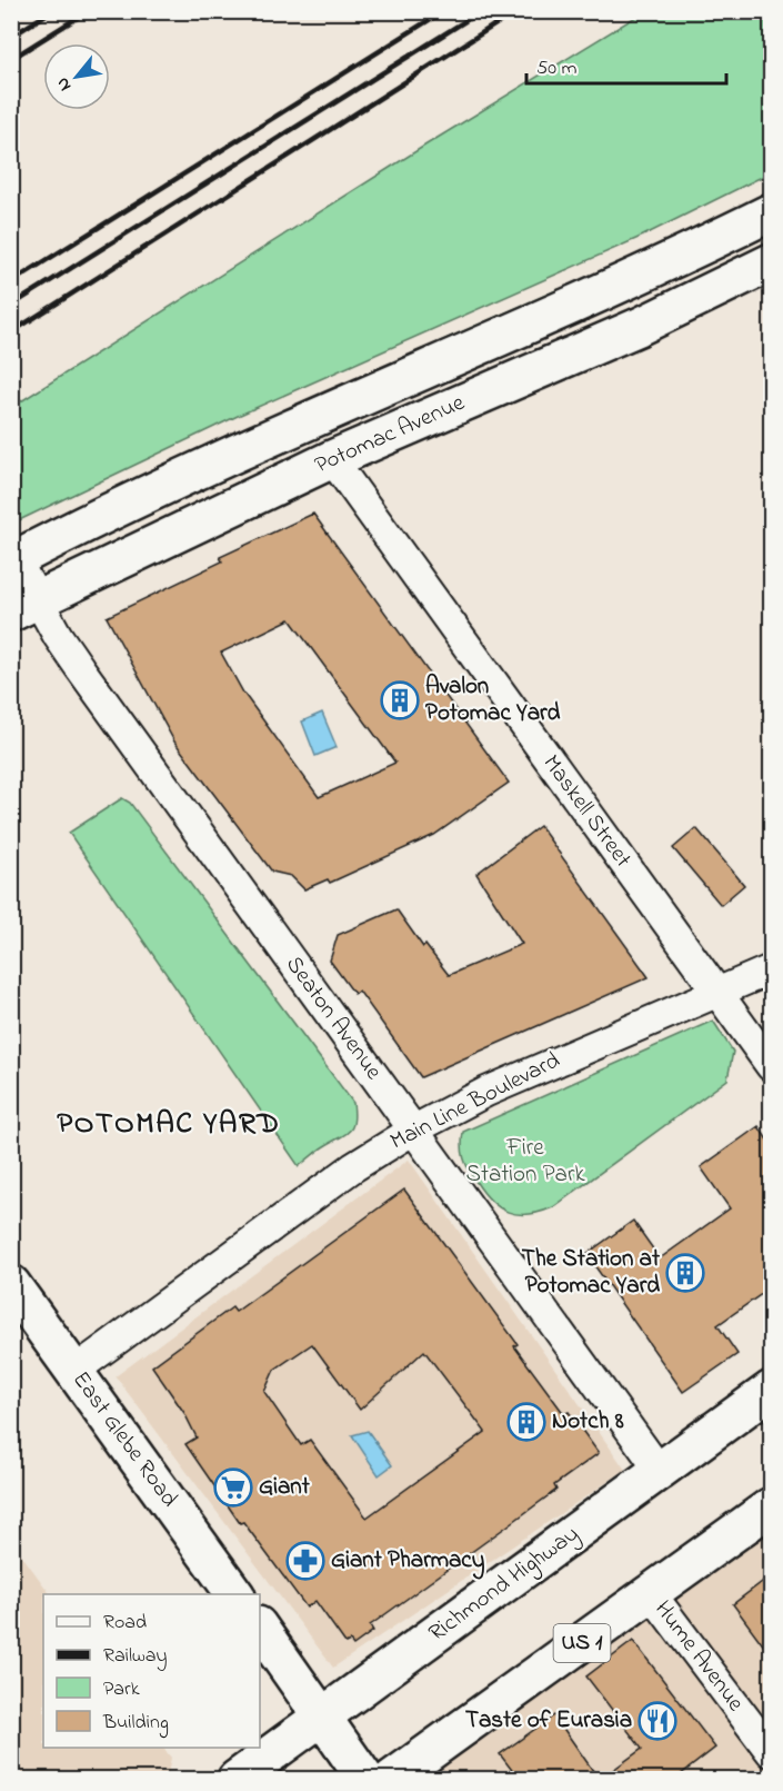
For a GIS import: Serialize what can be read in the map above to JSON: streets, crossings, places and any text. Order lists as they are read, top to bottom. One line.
{"streets":{"main road":["Potomac Avenue","East Glebe Road","Richmond Highway","US 1"],"street":["Maskell Street","Seaton Avenue","Main Line Boulevard","Hume Avenue"]},"crossings":[["Potomac Avenue","Maskell Street"],["Potomac Avenue","Seaton Avenue"],["Maskell Street","Main Line Boulevard"],["Seaton Avenue","Main Line Boulevard"],["Seaton Avenue","Richmond Highway"],["Main Line Boulevard","East Glebe Road"],["US 1","Hume Avenue"]],"districts":["POTOMAC YARD"],"parks":["Fire Station Park"],"places":{"building":["Avalon Potomac Yard","The Station at Potomac Yard","Notch 8"],"supermarket":["Giant"],"pharmacy":["Giant Pharmacy"],"restaurant":["Taste of Eurasia"]},"legend":["Road","Railway","Park","Building"],"scale_bar":"50 m","north":"bottom left"}
